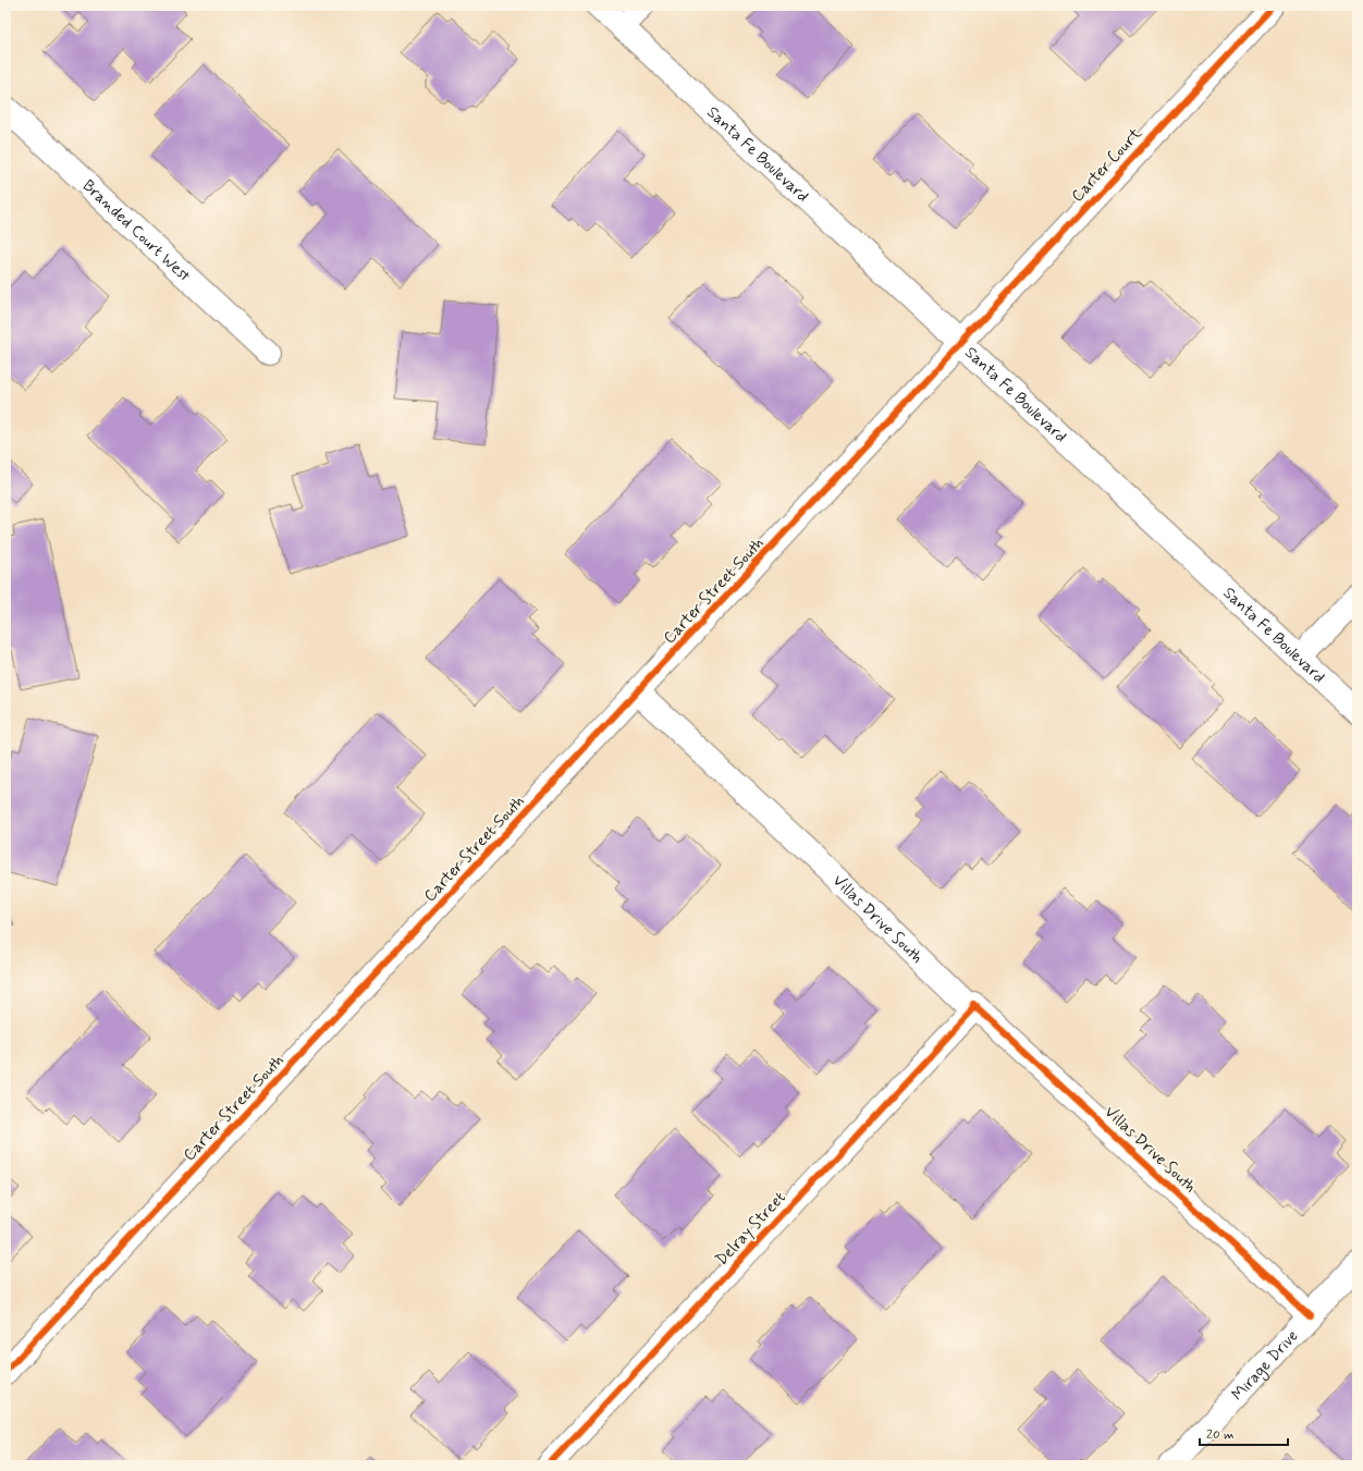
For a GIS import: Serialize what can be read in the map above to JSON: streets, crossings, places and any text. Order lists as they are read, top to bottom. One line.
{"streets":{"street":["Santa Fe Boulevard","Carter Court","Branded Court West","Carter Street South","Villas Drive South","Delray Street","Mirage Drive"]},"crossings":[["Santa Fe Boulevard","Carter Court"],["Santa Fe Boulevard","Carter Street South"],["Carter Court","Carter Street South"],["Carter Street South","Villas Drive South"],["Villas Drive South","Delray Street"],["Villas Drive South","Mirage Drive"]],"scale_bar":"20 m"}
